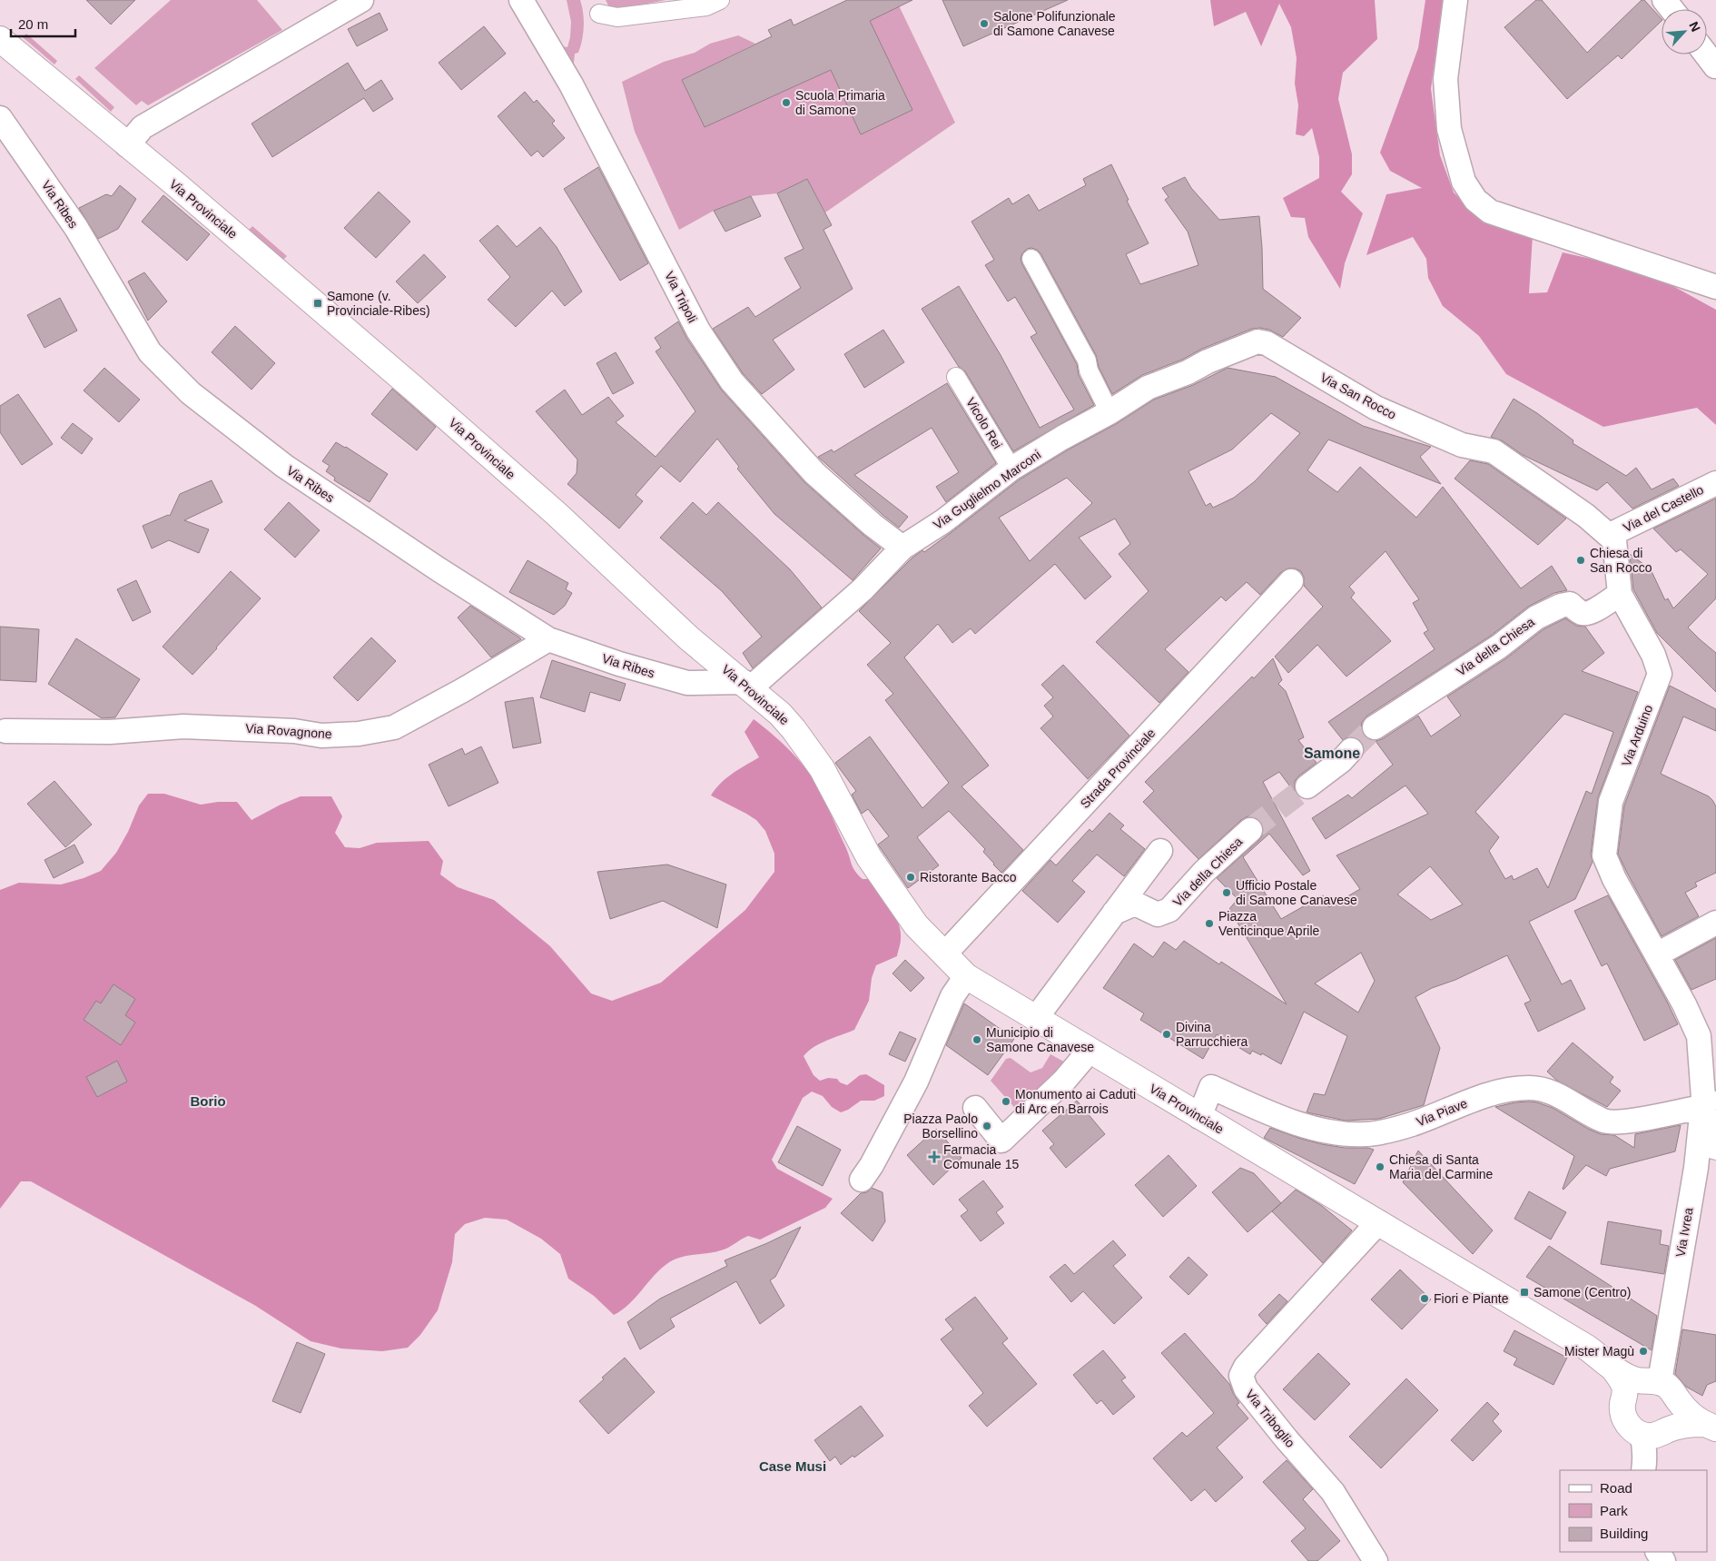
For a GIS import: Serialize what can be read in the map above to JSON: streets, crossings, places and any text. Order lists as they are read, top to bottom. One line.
{"streets":{"main road":["Via Provinciale"],"street":["Via Ribes","Via Tripoli","Via San Rocco","Vicolo Rei","Via Guglielmo Marconi","Via del Castello","Via della Chiesa","Via Rovagnone","Via Arduino","Strada Provinciale","Via Piave","Via Ivrea","Via Triboglio"]},"crossings":[["Via Ribes","Via Provinciale"],["Via Ribes","Via Guglielmo Marconi"],["Via Ribes","Via Rovagnone"],["Via Provinciale","Via Guglielmo Marconi"],["Via Provinciale","Strada Provinciale"],["Via Provinciale","Via Piave"],["Via Provinciale","Via Ivrea"],["Via Provinciale","Via Triboglio"],["Via Tripoli","Via Guglielmo Marconi"],["Via San Rocco","Via Guglielmo Marconi"],["Via San Rocco","Via del Castello"],["Via San Rocco","Via Arduino"],["Vicolo Rei","Via Guglielmo Marconi"],["Via del Castello","Via Arduino"],["Via della Chiesa","Via Arduino"],["Via Arduino","Via Piave"],["Via Arduino","Via Ivrea"],["Via Piave","Via Ivrea"]],"districts":["Samone","Borio","Case Musi"],"places":{"other":["Salone Polifunzionale di Samone Canavese","Scuola Primaria di Samone","Chiesa di San Rocco","Ristorante Bacco","Ufficio Postale di Samone Canavese","Piazza Venticinque Aprile","Divina Parrucchiera","Municipio di Samone Canavese","Monumento ai Caduti di Arc en Barrois","Piazza Paolo Borsellino","Chiesa di Santa Maria del Carmine","Fiori e Piante","Mister Magù"],"transit":["Samone (v. Provinciale-Ribes)","Samone (Centro)"],"health":["Farmacia Comunale 15"]},"legend":["Road","Park","Building"],"scale_bar":"20 m","north":"top right"}
